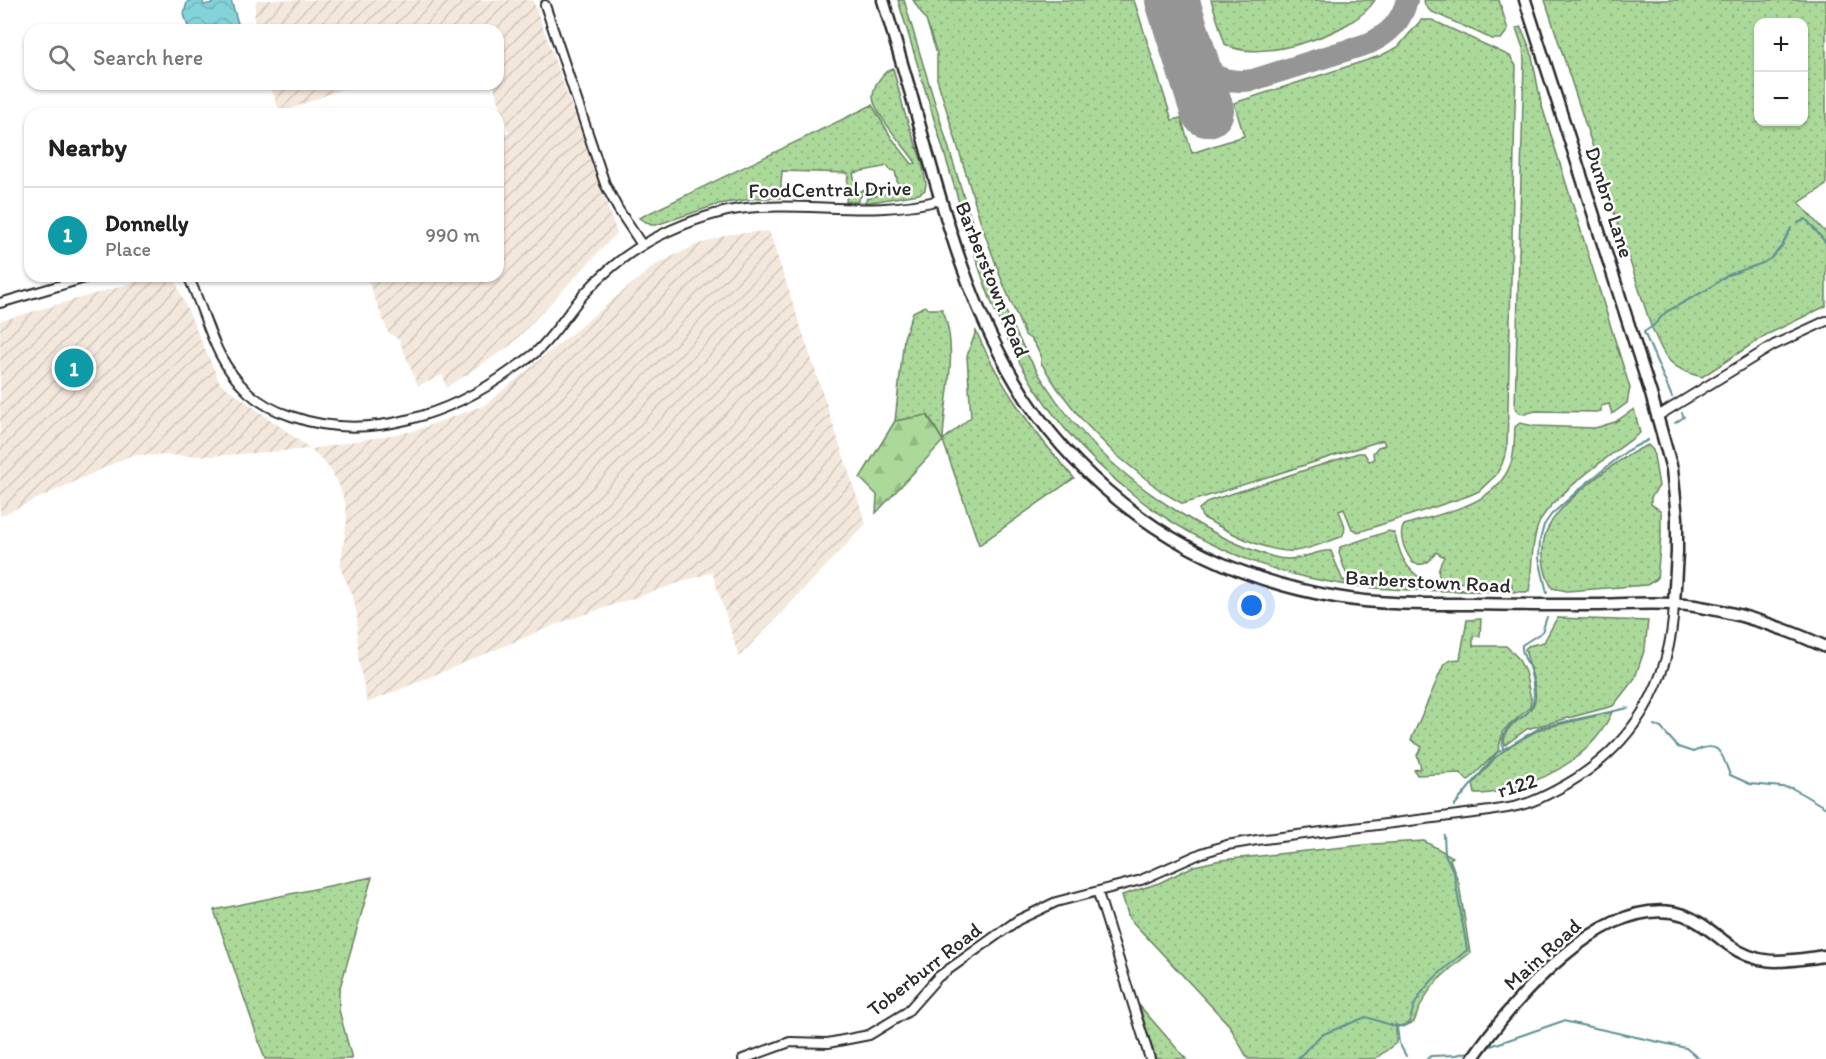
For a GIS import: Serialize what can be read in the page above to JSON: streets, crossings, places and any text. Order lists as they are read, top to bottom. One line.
{"streets":{"main road":["Dunbro Lane","Barberstown Road","Main Road"],"street":["FoodCentral Drive","r122","Toberburr Road"]},"crossings":[["FoodCentral Drive","Barberstown Road"],["Dunbro Lane","Barberstown Road"],["Dunbro Lane","r122"],["Barberstown Road","r122"],["r122","Toberburr Road"]],"page":{"map_buttons":["+","−"],"search":"Search here","heading":"Nearby","list":[{"mark":"1","name":"Donnelly","note":"Place","value":"990 m"}],"pins":"1"}}
